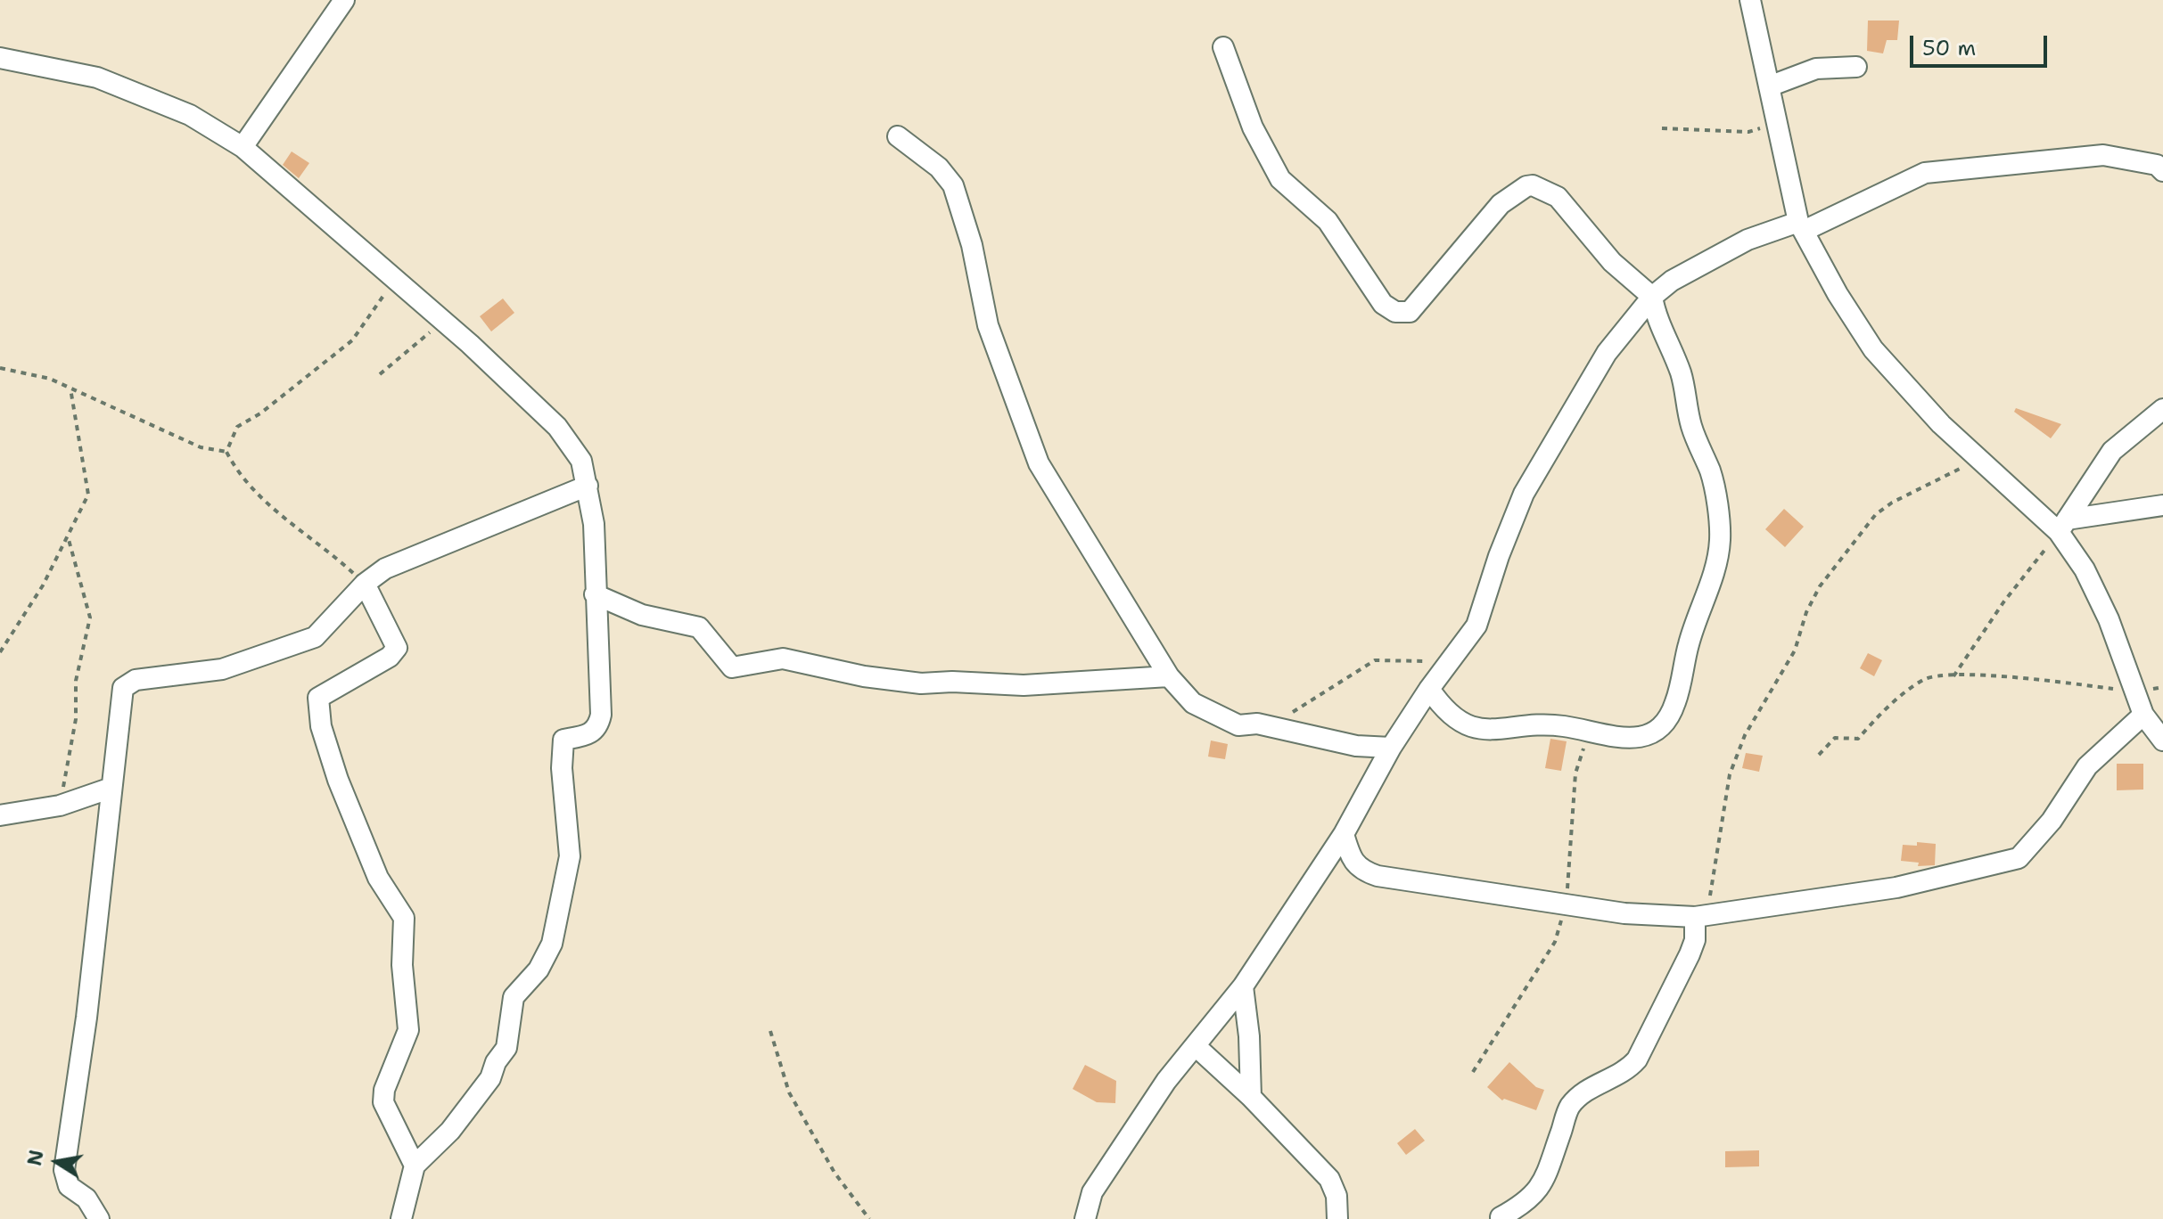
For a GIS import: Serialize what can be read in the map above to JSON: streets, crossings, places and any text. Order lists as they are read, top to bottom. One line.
{"scale_bar":"50 m","north":"left"}
